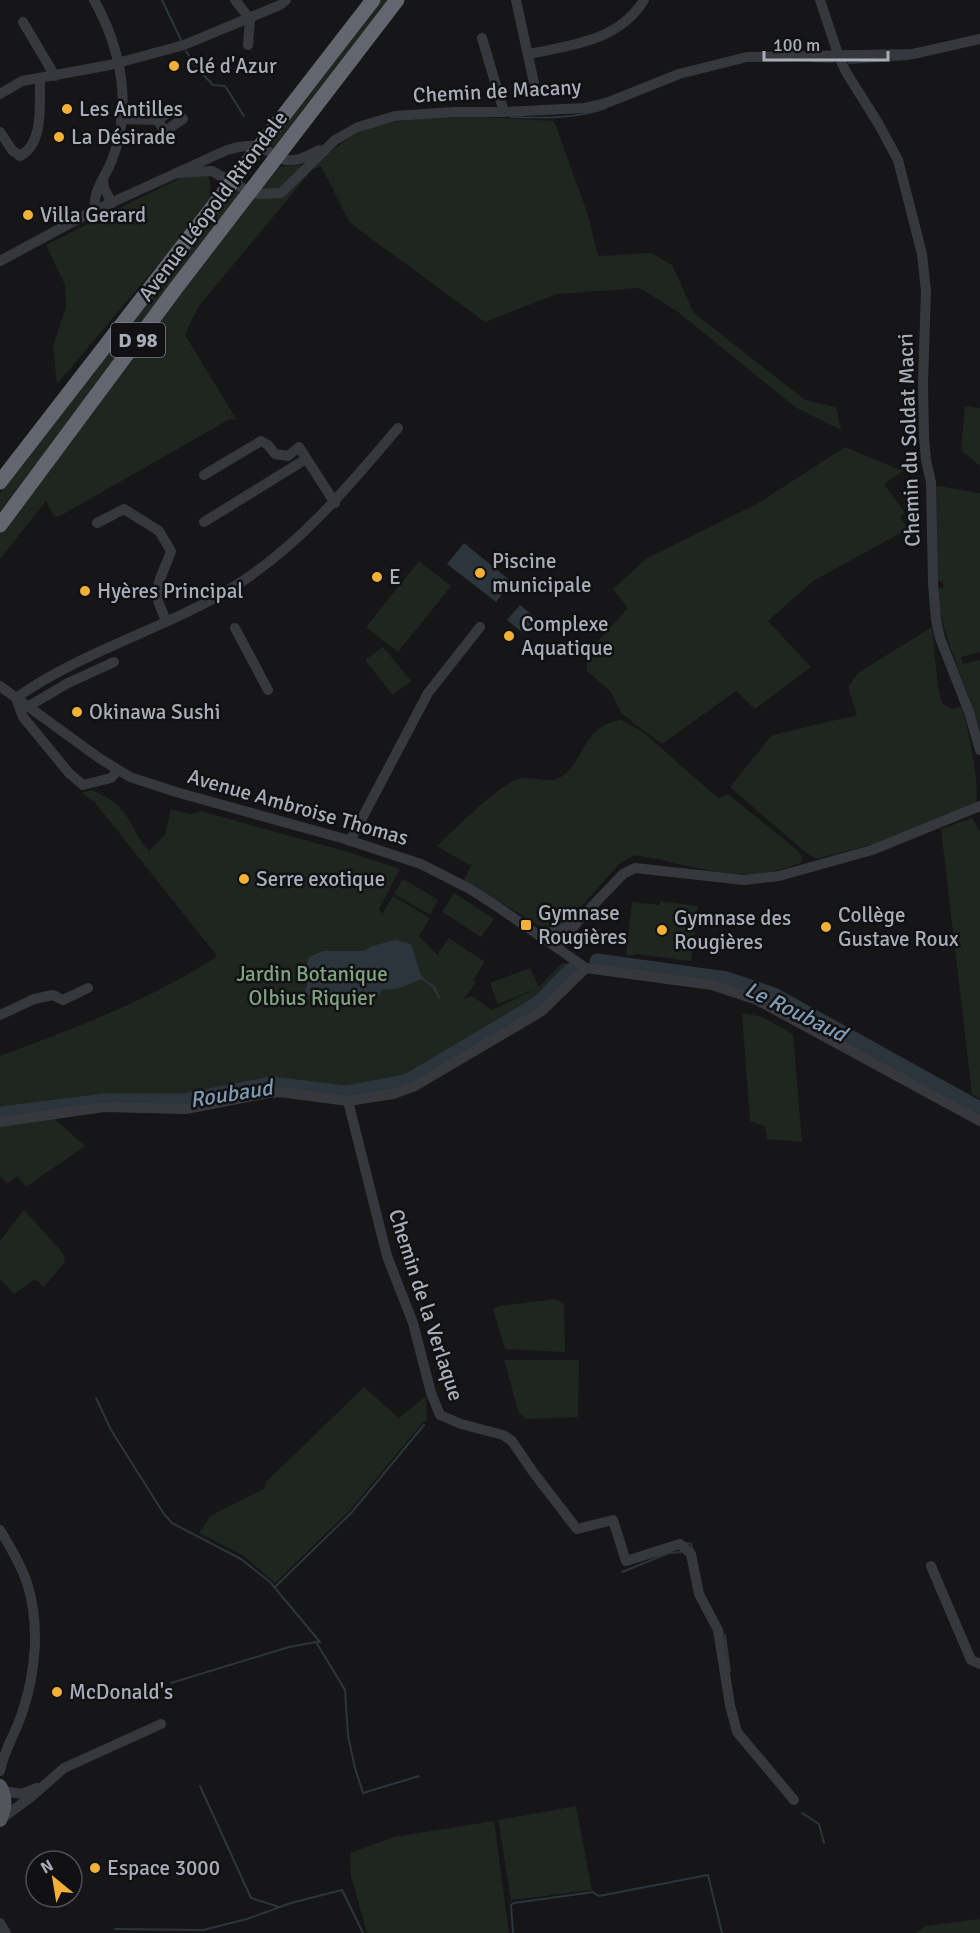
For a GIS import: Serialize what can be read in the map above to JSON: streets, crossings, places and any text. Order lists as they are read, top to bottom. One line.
{"streets":{"highway":["Avenue Léopold Ritondale","D 98"],"street":["Chemin de Macany","Chemin du Soldat Macri","Avenue Ambroise Thomas","Chemin de la Verlaque"]},"crossings":[["Chemin de Macany","Avenue Léopold Ritondale"],["Chemin de Macany","Chemin du Soldat Macri"]],"water":["Le Roubaud","Roubaud"],"parks":["Jardin Botanique Olbius Riquier"],"places":{"other":["Clé d'Azur","Les Antilles","La Désirade","Villa Gerard","Piscine municipale","E","Hyères Principal","Complexe Aquatique","Okinawa Sushi","Serre exotique","Collège Gustave Roux","Gymnase des Rougières","McDonald's","Espace 3000"],"transit":["Gymnase Rougières"]},"scale_bar":"100 m","north":"top left"}
